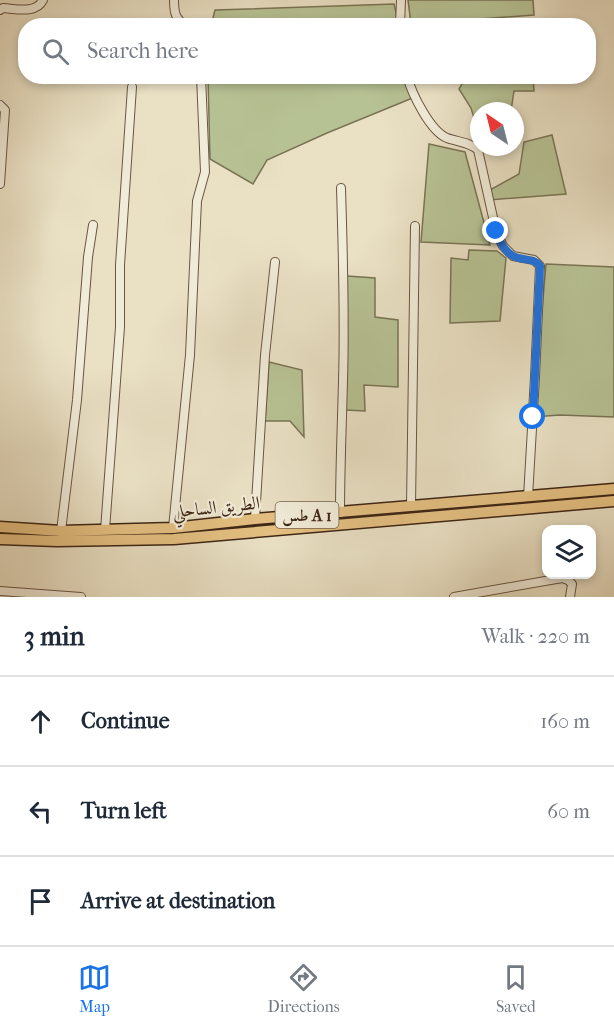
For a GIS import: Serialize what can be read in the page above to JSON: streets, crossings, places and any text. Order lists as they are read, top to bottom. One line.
{"streets":{"highway":["الطريق الساحلي","طس A 1"]},"north":"top left","page":{"search":"Search here","heading":["3 min","Walk · 220 m"],"list":[["Continue","160 m"],["Turn left","60 m"],"Arrive at destination"],"nav":["Map","Directions","Saved"]}}
